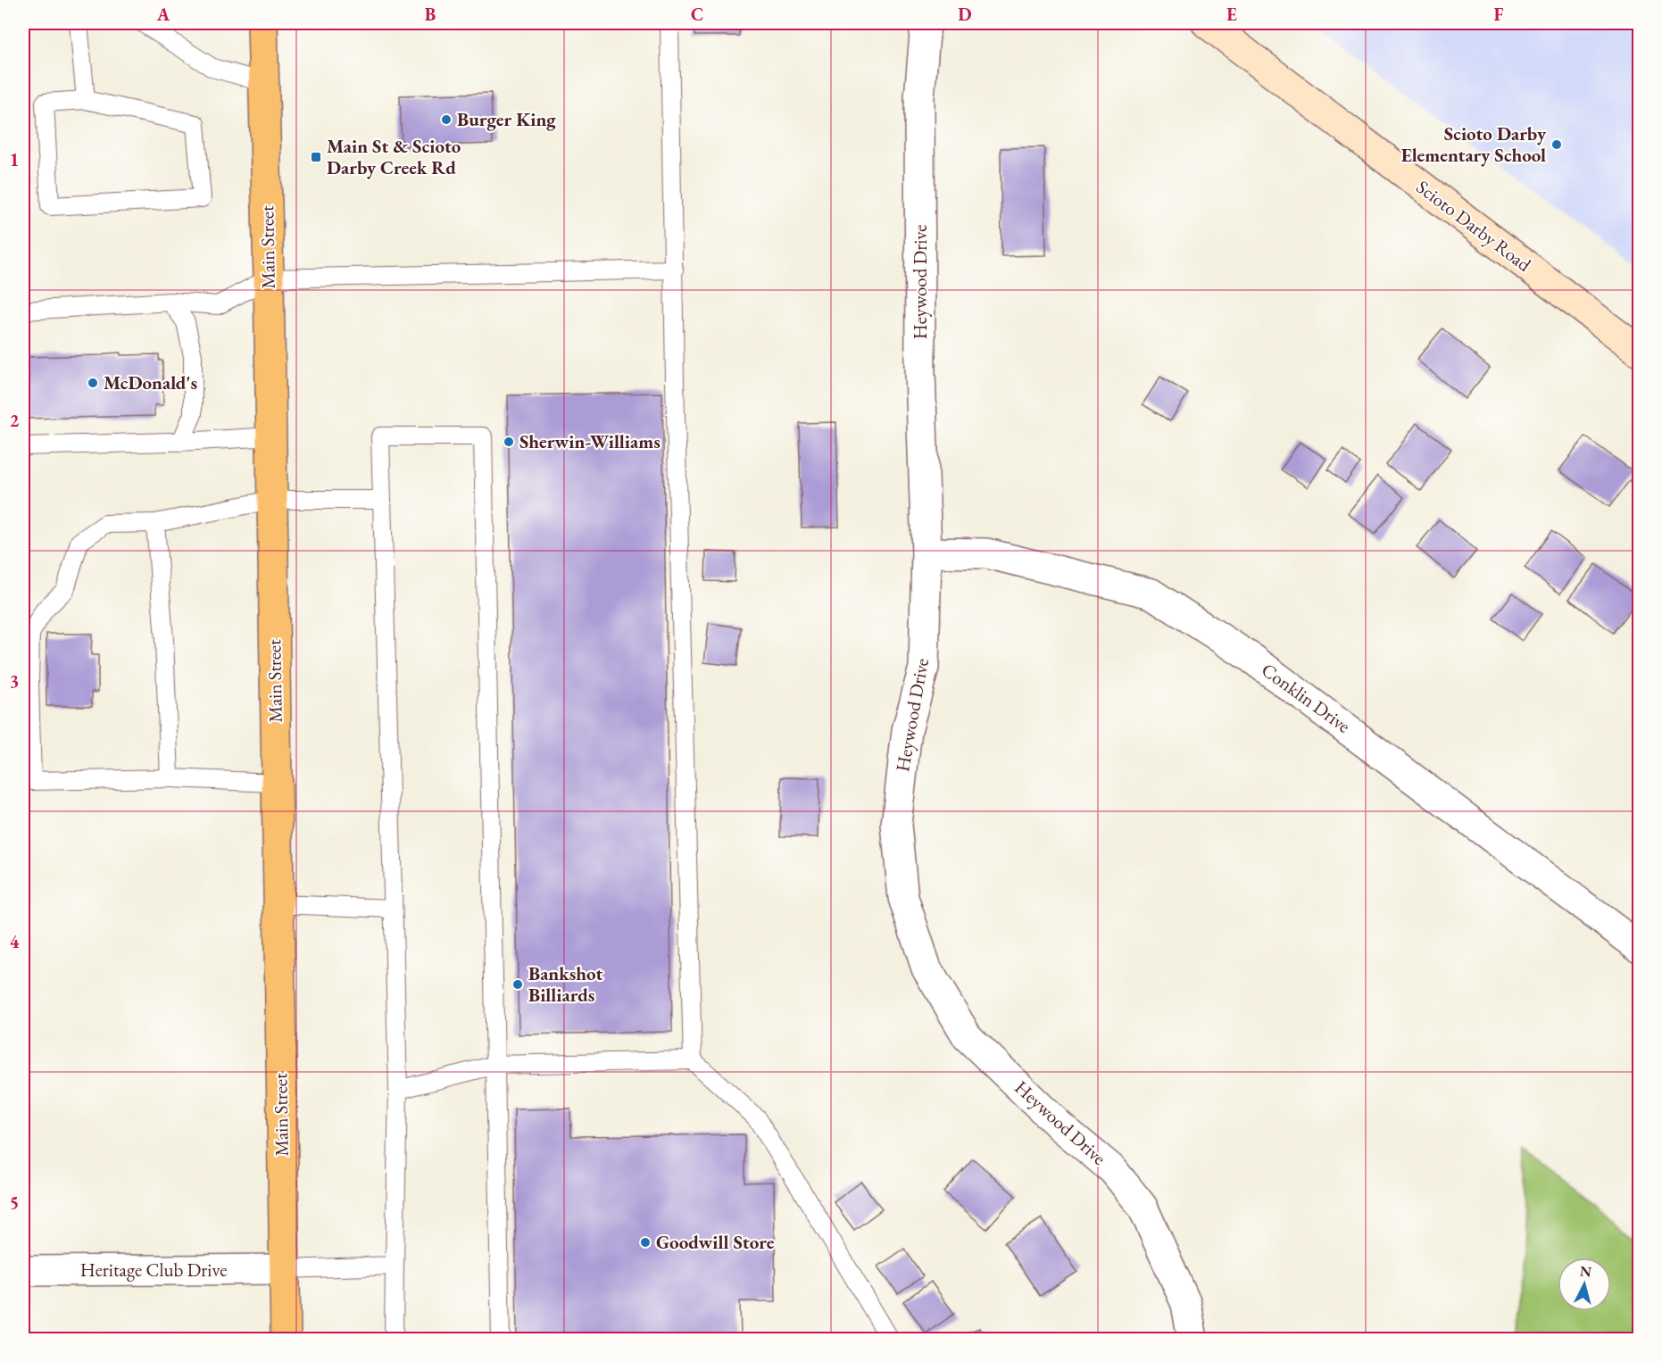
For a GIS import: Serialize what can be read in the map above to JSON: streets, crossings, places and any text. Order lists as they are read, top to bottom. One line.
{"streets":{"main road":["Scioto Darby Road","Main Street"],"street":["Heywood Drive","Conklin Drive","Heritage Club Drive"]},"crossings":[["Main Street","Heritage Club Drive"],["Heywood Drive","Conklin Drive"]],"places":{"other":["Burger King","Scioto Darby Elementary School","McDonald's","Sherwin-Williams","Bankshot Billiards","Goodwill Store"],"transit":["Main St & Scioto Darby Creek Rd"]},"north":"top","grid":{"columns":["A","B","C","D","E","F"],"rows":["1","2","3","4","5"]}}
